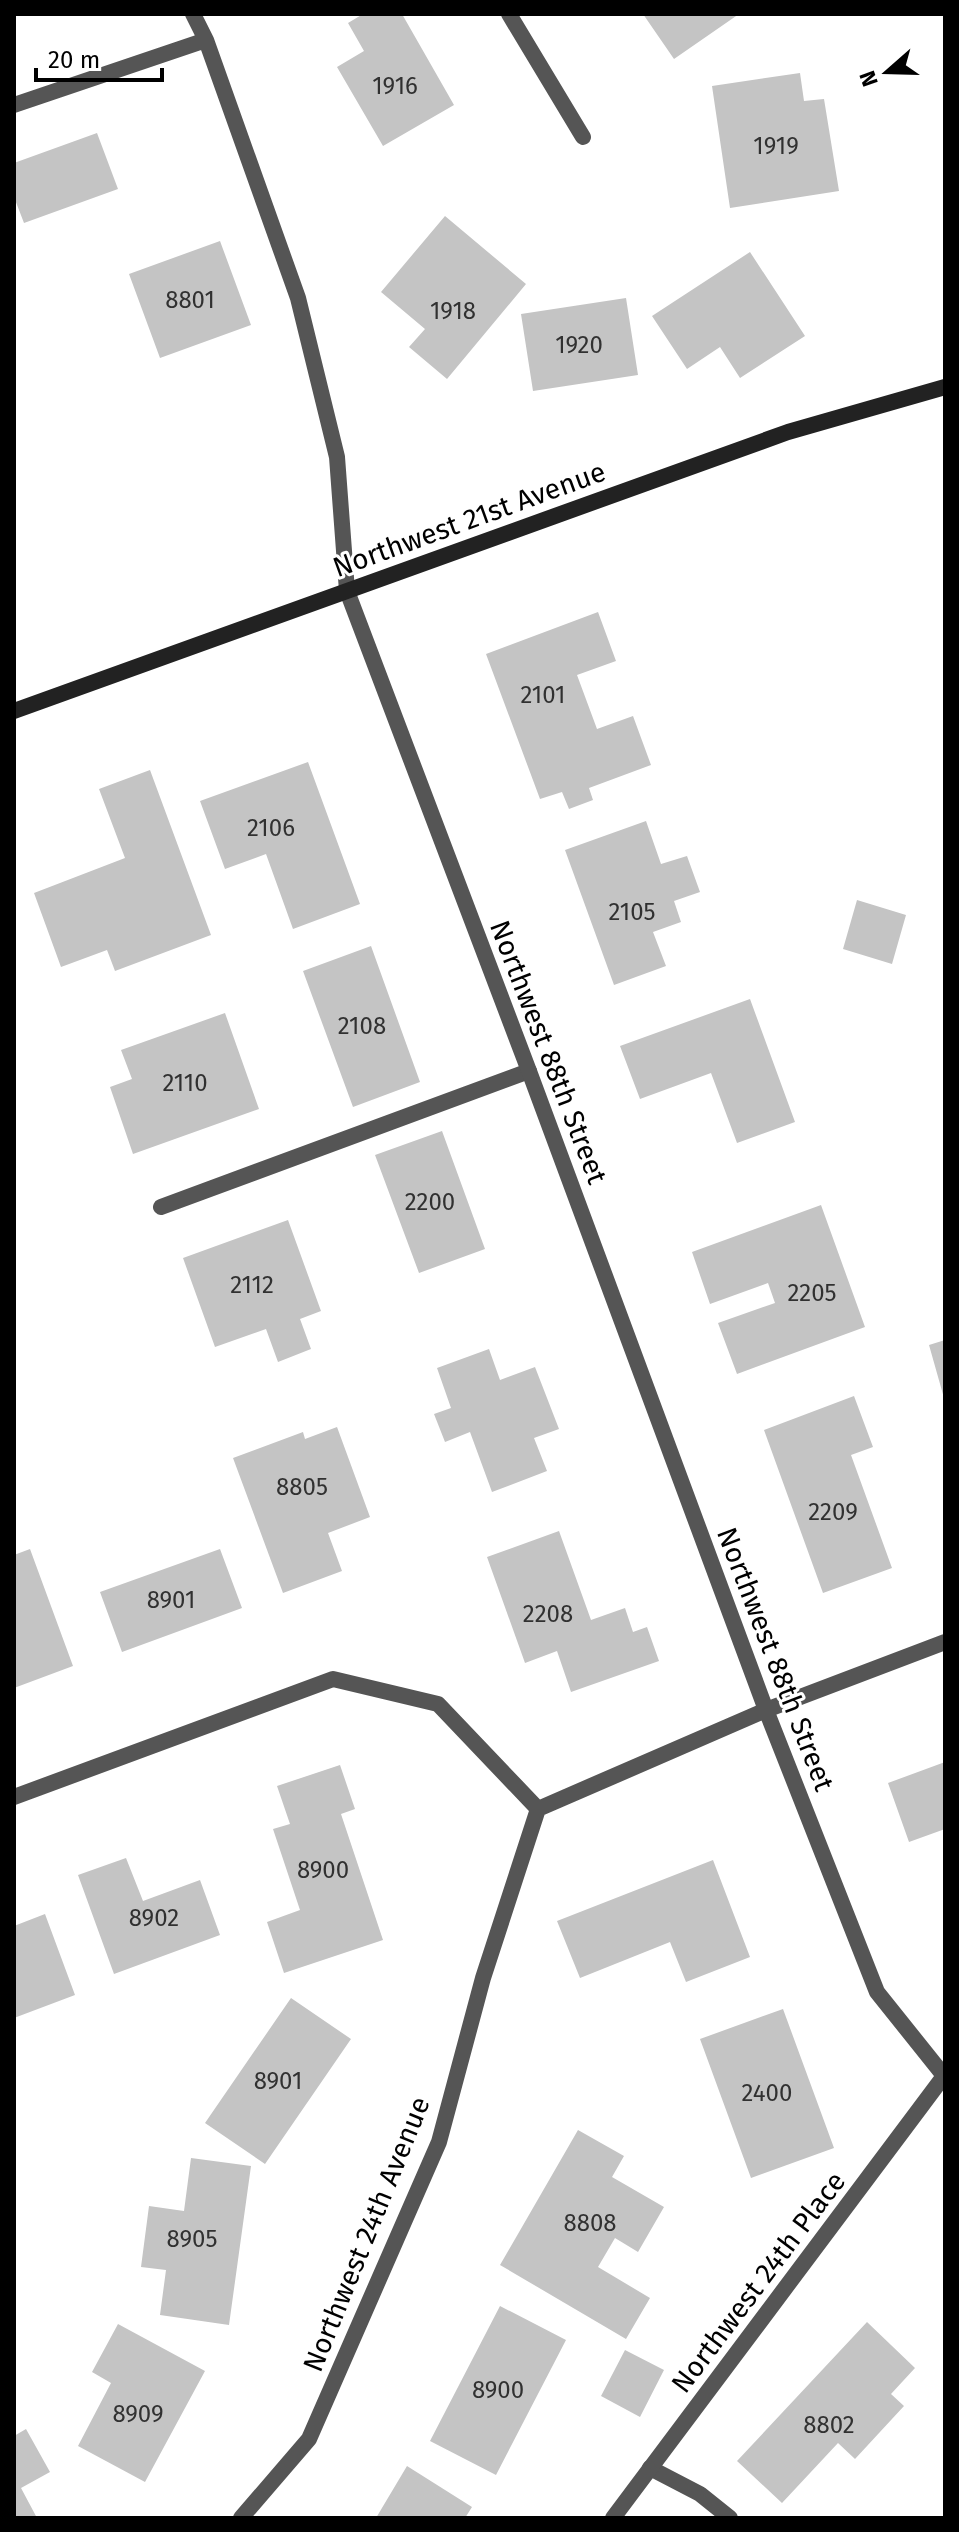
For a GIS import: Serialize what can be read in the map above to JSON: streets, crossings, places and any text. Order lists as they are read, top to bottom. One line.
{"streets":{"street":["Northwest 21st Avenue","Northwest 88th Street","Northwest 24th Avenue","Northwest 24th Place"]},"crossings":[["Northwest 21st Avenue","Northwest 88th Street"],["Northwest 88th Street","Northwest 24th Place"]],"house_numbers":["1916","1919","8801","1918","1920","2101","2106","2105","2108","2110","2200","2112","2205","8805","2209","8901","2208","8900","8902","8901","2400","8808","8905","8900","8909","8802"],"scale_bar":"20 m","north":"left"}
